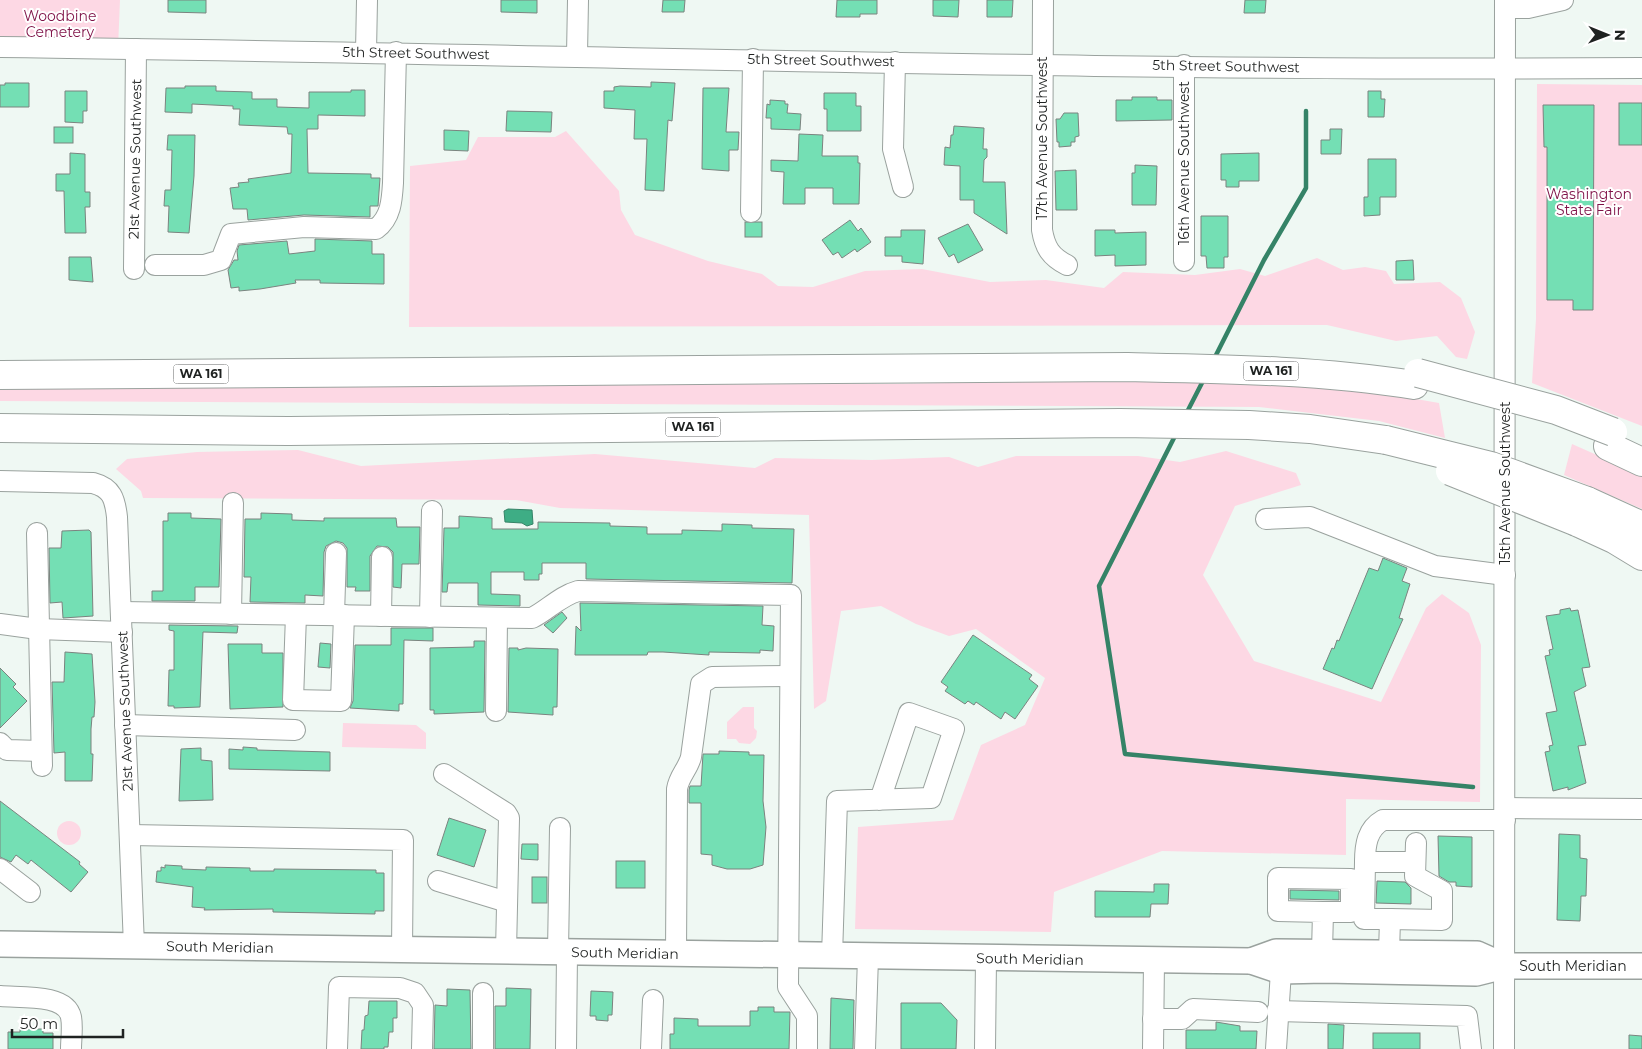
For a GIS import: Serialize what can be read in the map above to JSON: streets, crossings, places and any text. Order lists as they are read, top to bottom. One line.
{"streets":{"highway":["WA 161"],"main road":["South Meridian"],"street":["5th Street Southwest","17th Avenue Southwest","21st Avenue Southwest","16th Avenue Southwest","15th Avenue Southwest"]},"crossings":[["5th Street Southwest","17th Avenue Southwest"],["5th Street Southwest","21st Avenue Southwest"],["5th Street Southwest","16th Avenue Southwest"],["5th Street Southwest","15th Avenue Southwest"],["21st Avenue Southwest","South Meridian"],["15th Avenue Southwest","South Meridian"]],"parks":["Woodbine Cemetery","Washington State Fair"],"scale_bar":"50 m","north":"right"}
